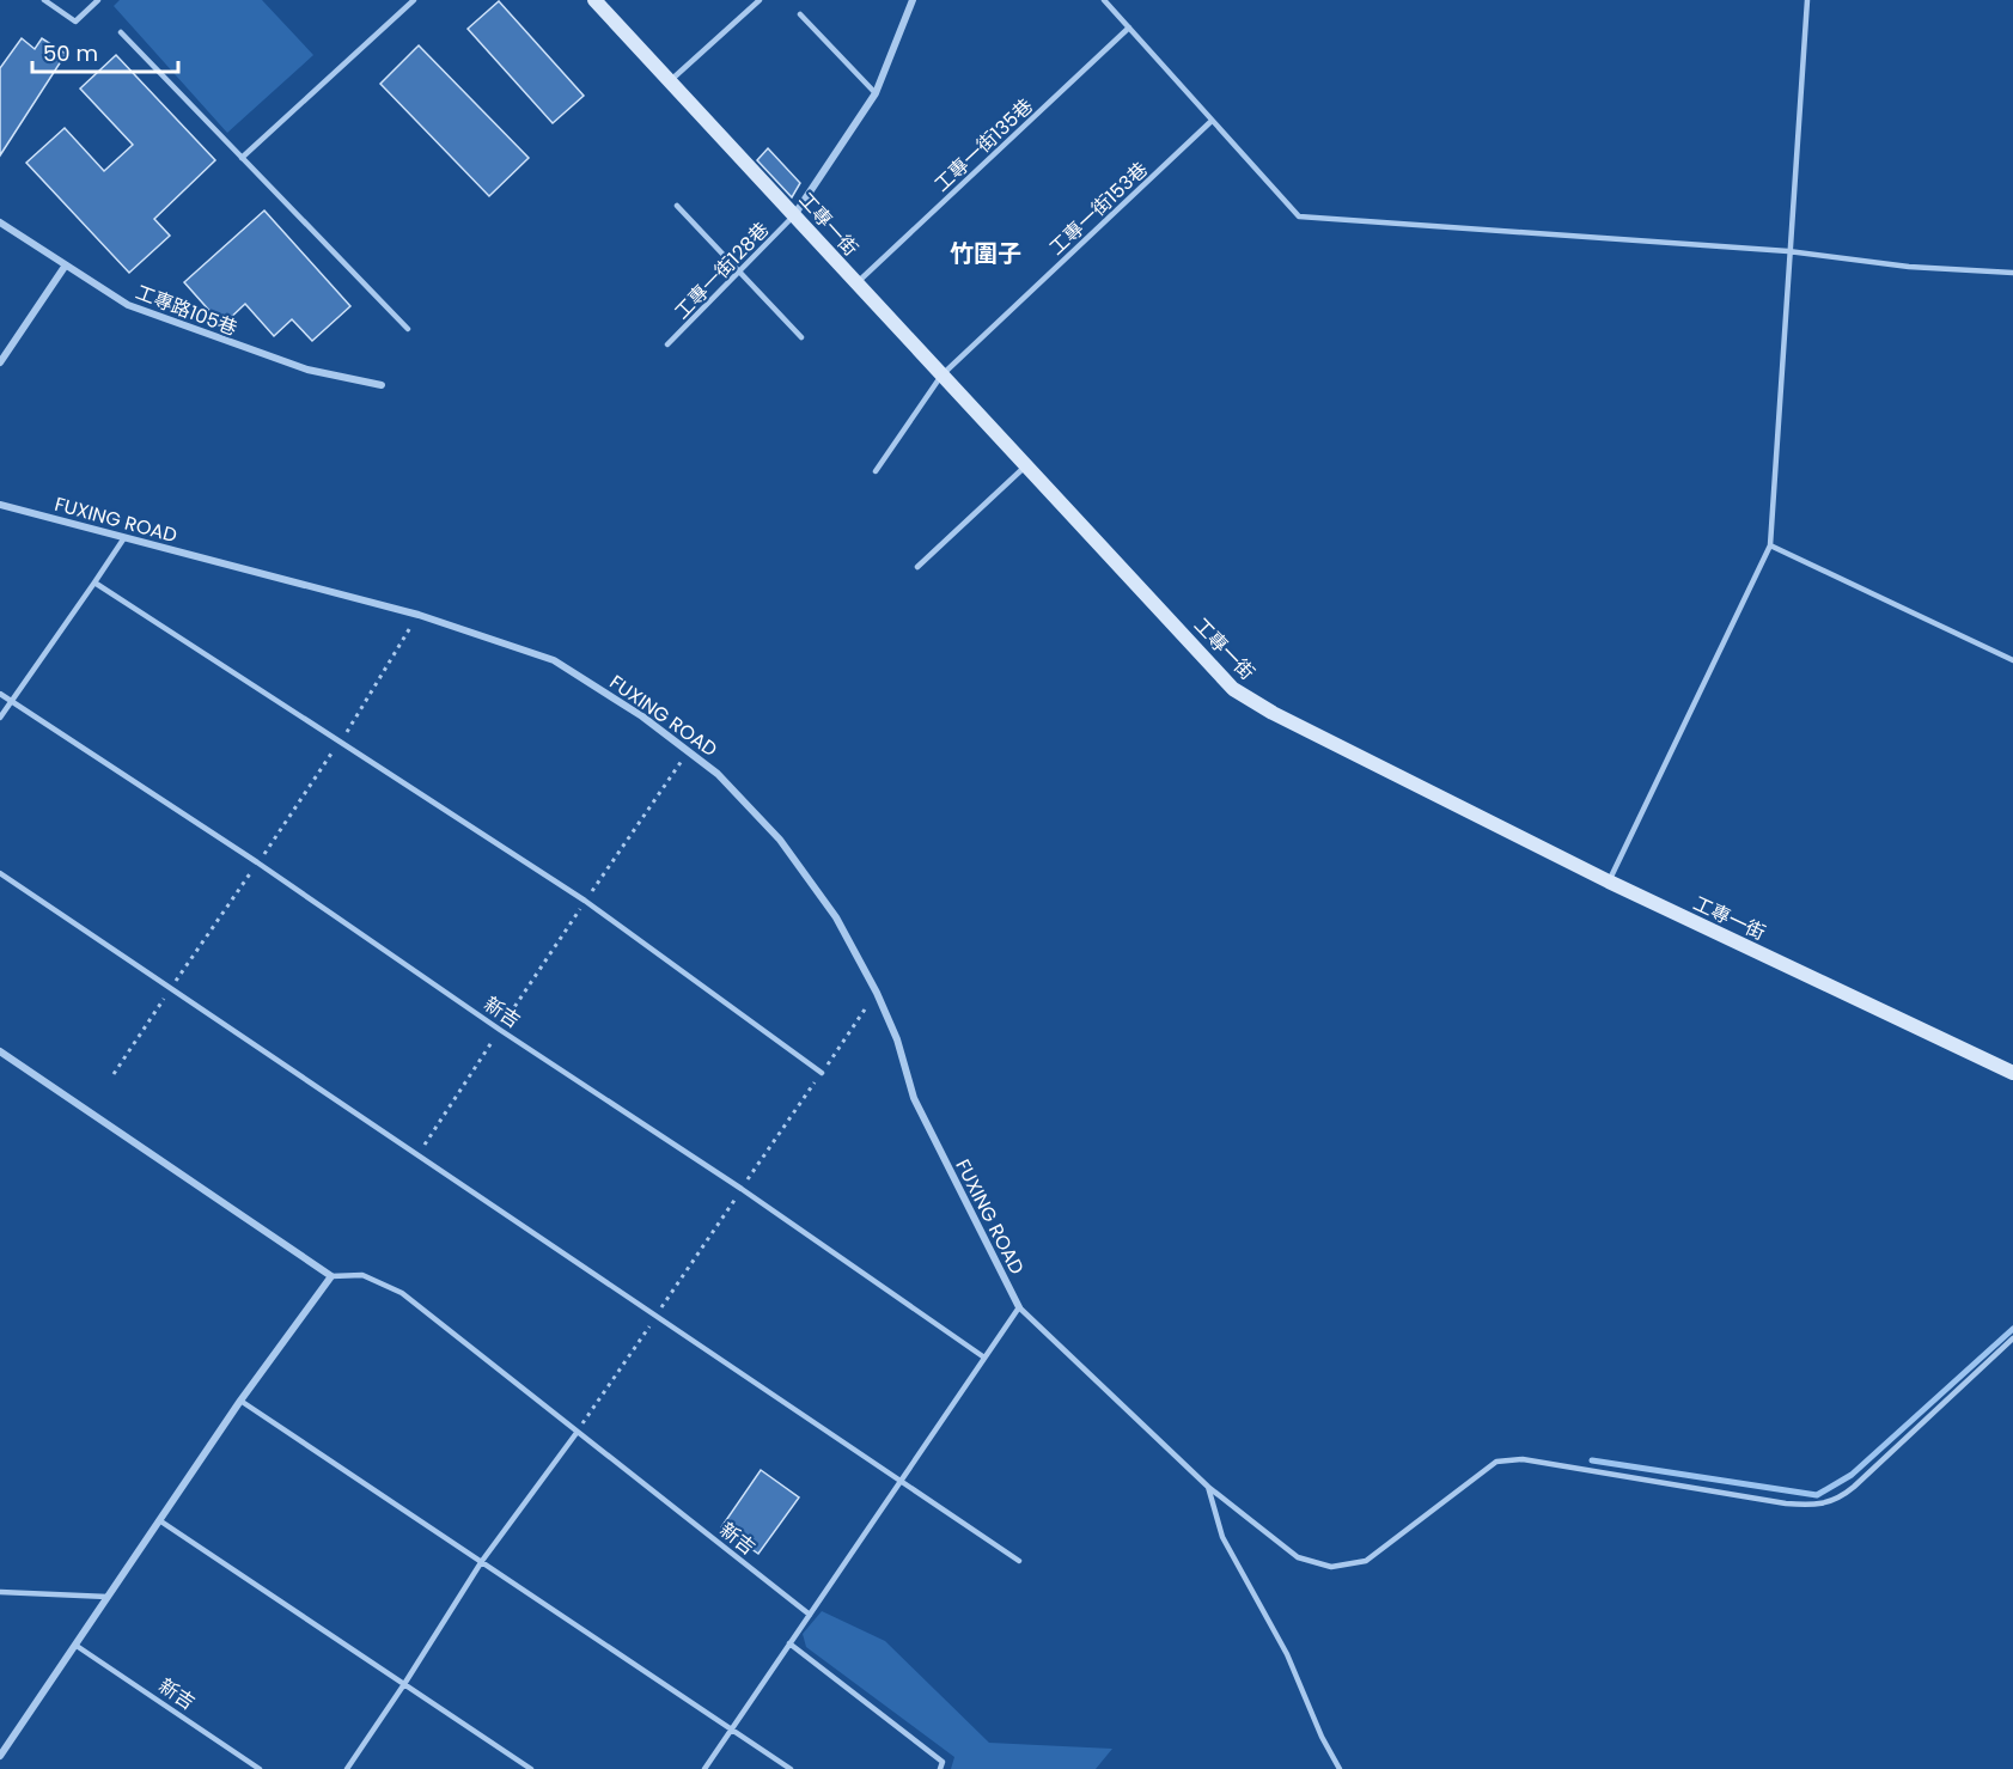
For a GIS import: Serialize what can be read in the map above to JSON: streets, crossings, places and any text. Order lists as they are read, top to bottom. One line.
{"streets":{"street":["工專一街","工專路105巷","FUXING ROAD"],"lane":["工專一街135巷","工專一街153巷","工專一街128巷","新吉"]},"crossings":[["工專一街135巷","工專一街"],["工專一街153巷","工專一街"],["工專一街","工專一街128巷"]],"districts":["竹圍子"],"scale_bar":"50 m"}
